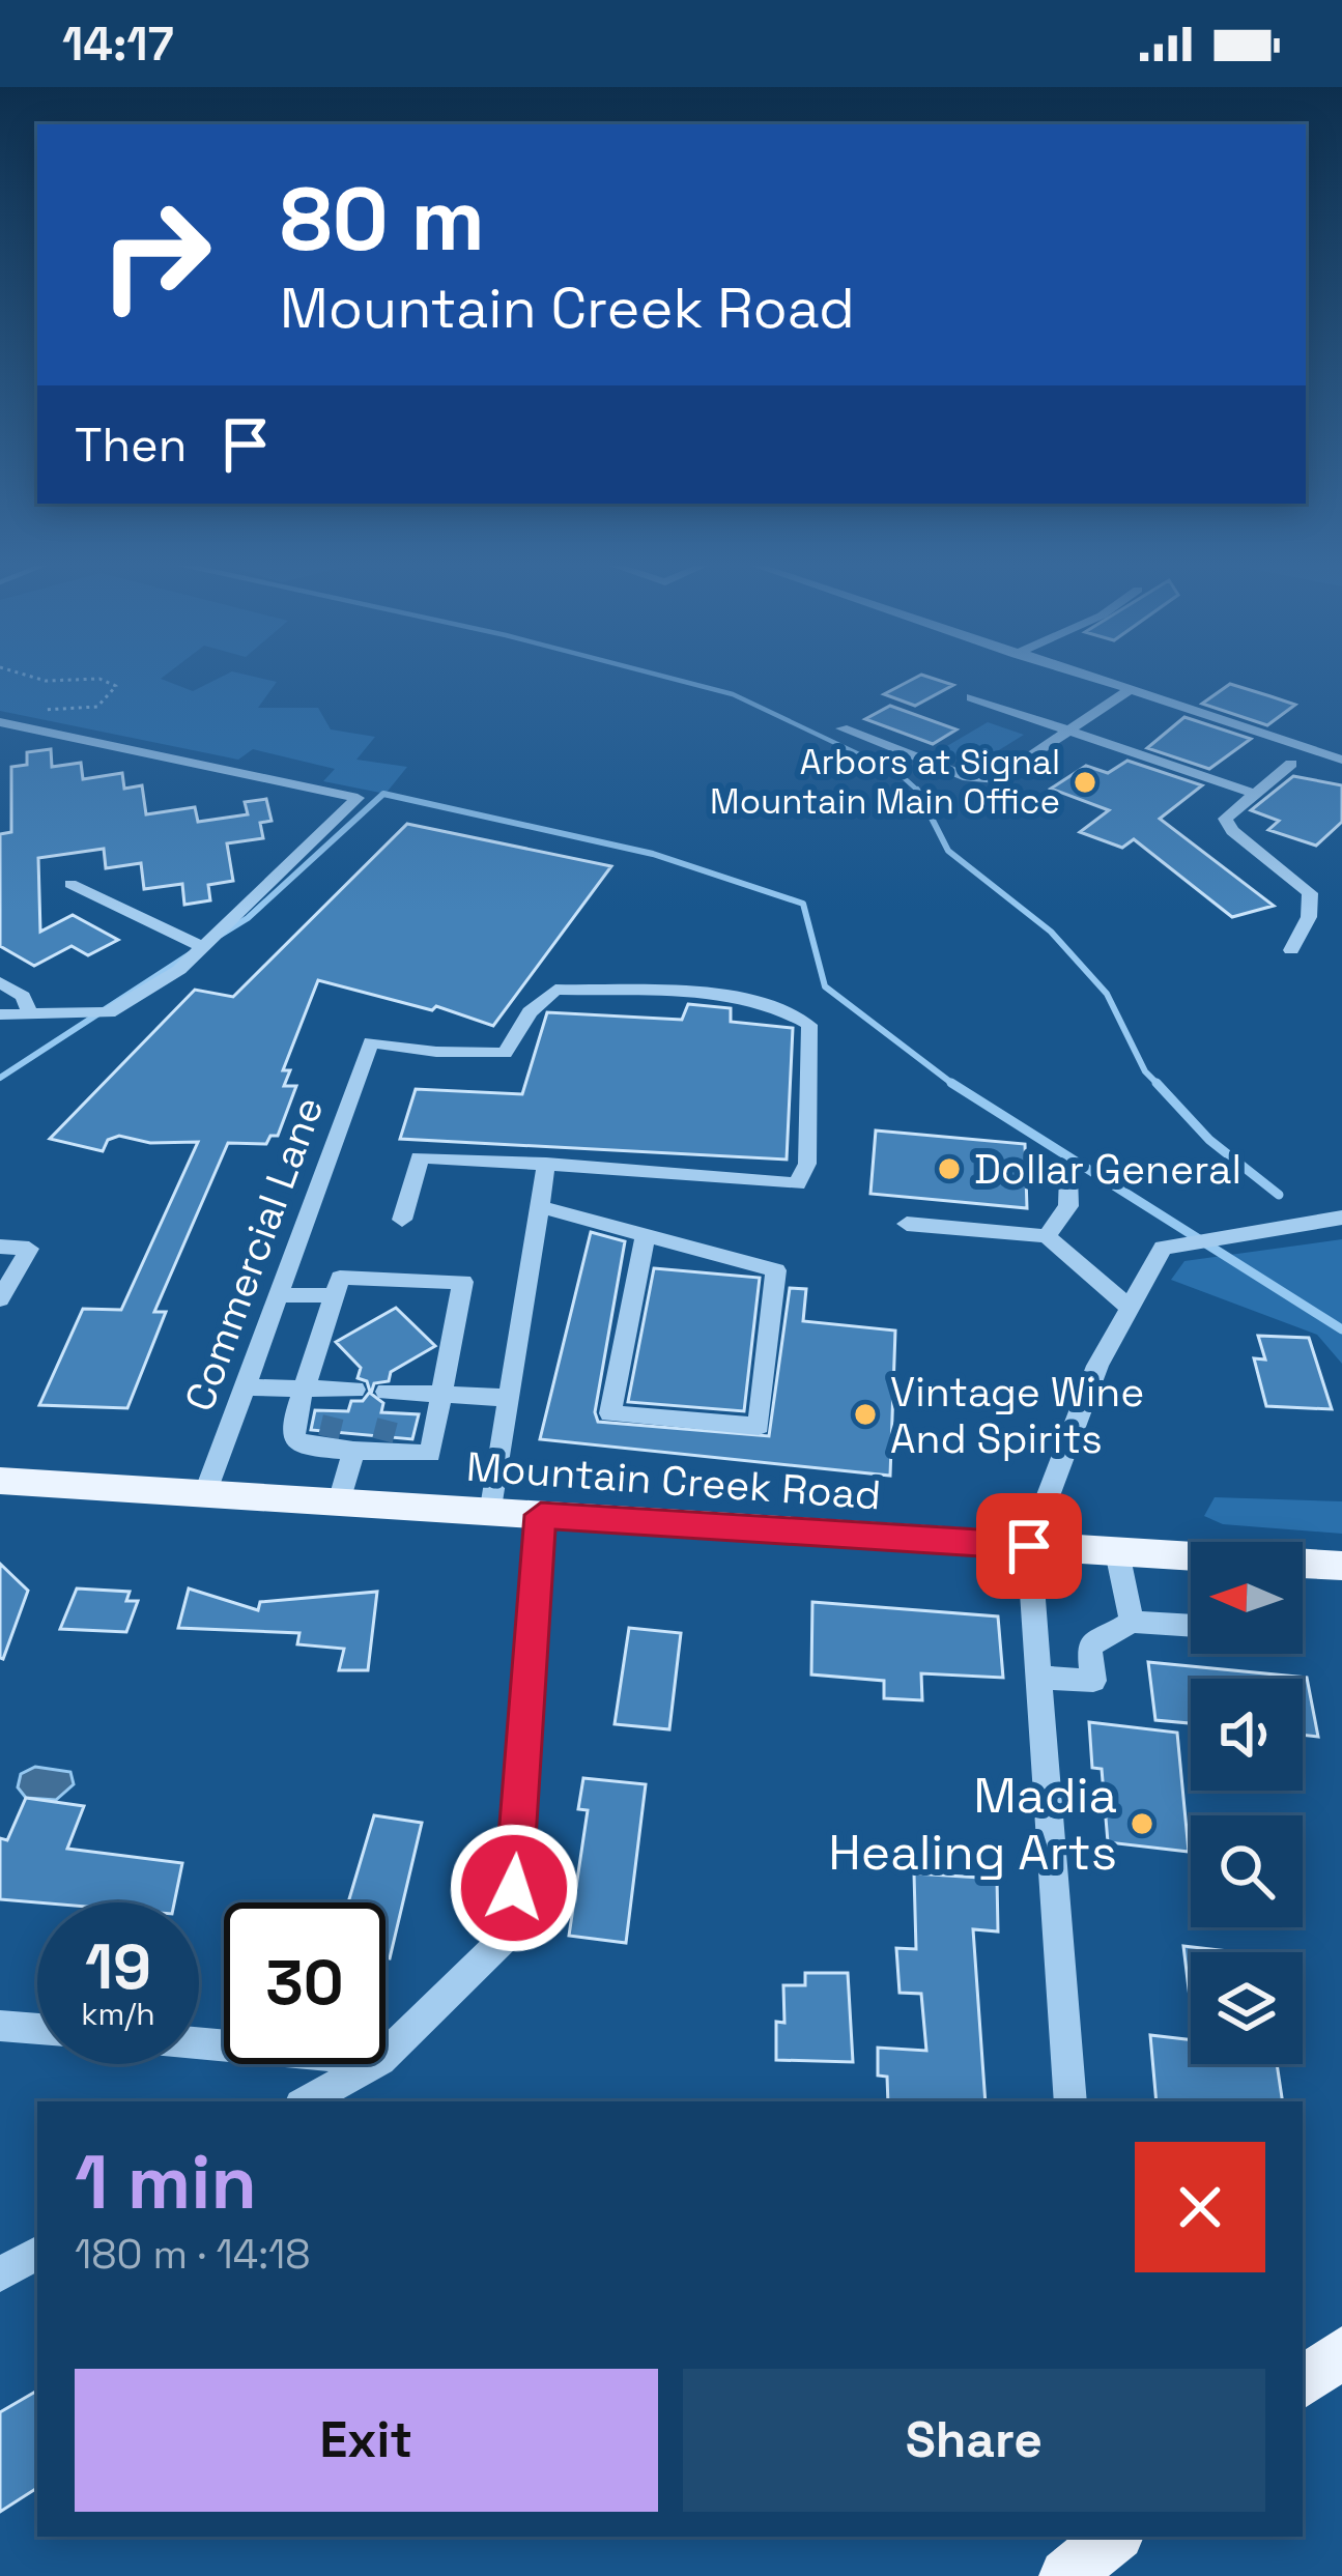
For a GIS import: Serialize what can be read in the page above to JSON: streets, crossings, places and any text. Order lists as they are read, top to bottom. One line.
{"streets":{"main road":["Mountain Creek Road"],"street":["Commercial Lane"]},"crossings":[["Commercial Lane","Mountain Creek Road"]],"places":["Arbors at Signal Mountain Main Office","Dollar General","Vintage Wine And Spirits","Madia Healing Arts"],"north":"left","page":{"status":"14:17","turn":["80 m","Mountain Creek Road"],"then":"Then","speed":"19 km/h","limit":"30","heading":["1 min","180 m · 14:18"],"buttons":["Exit","Share"]}}
